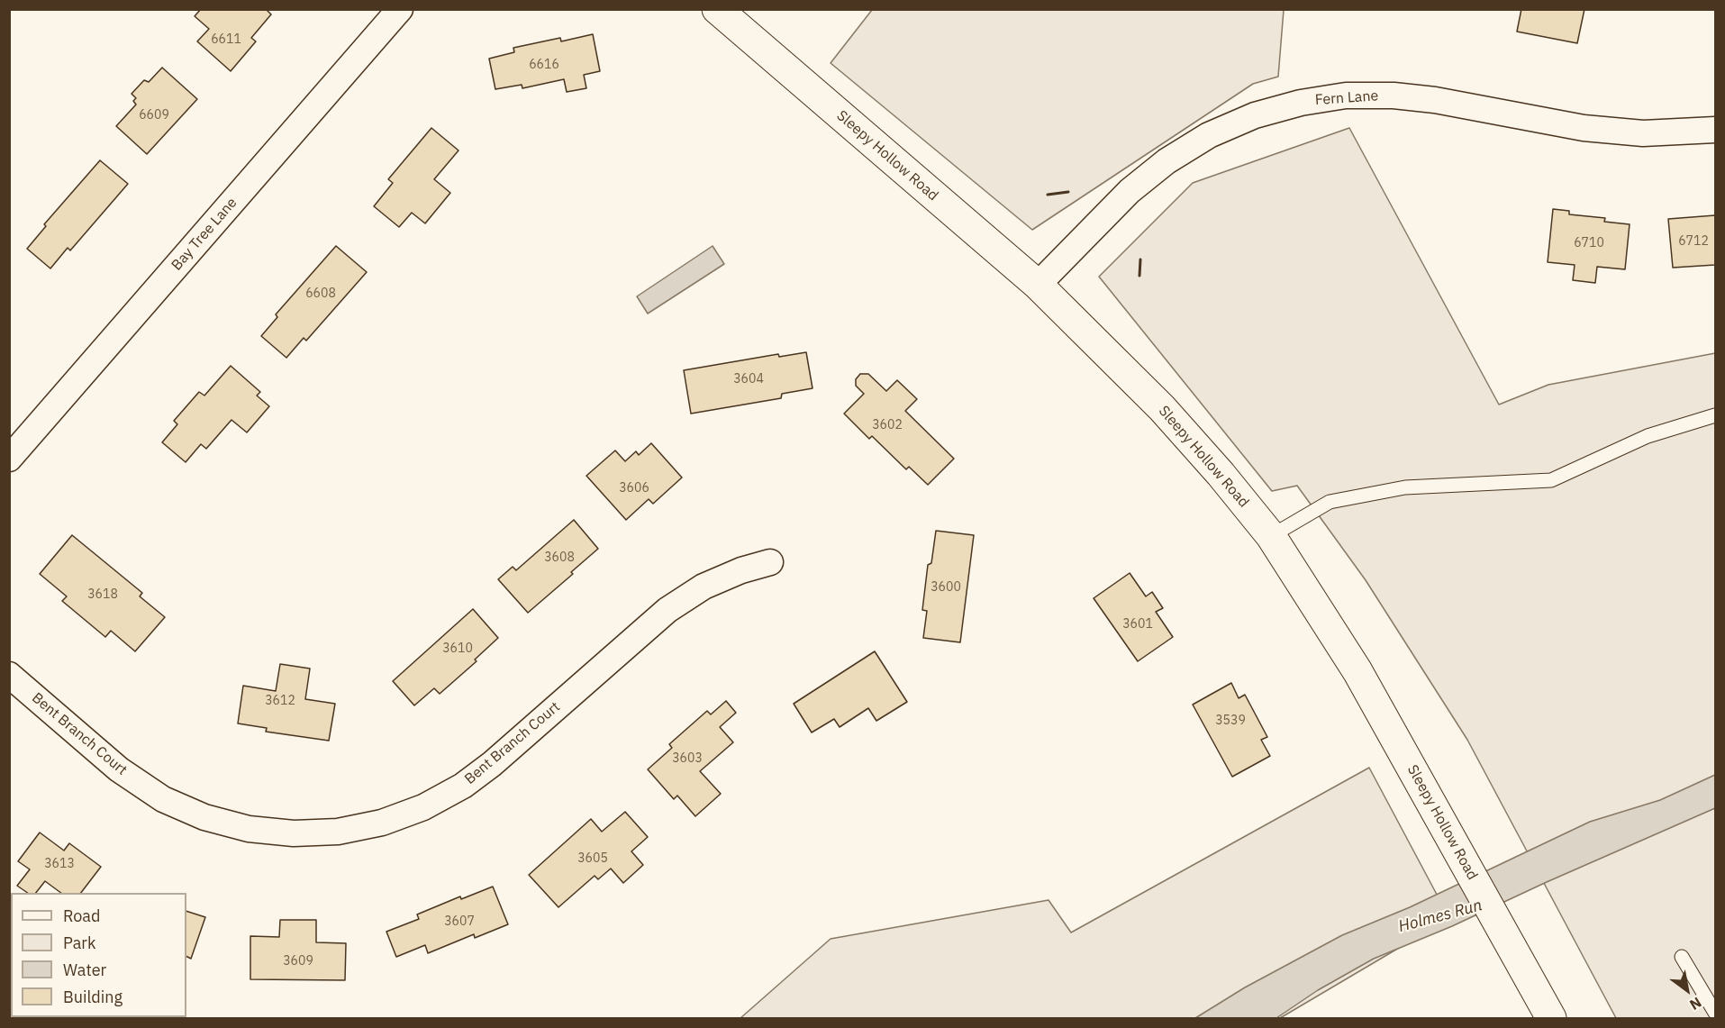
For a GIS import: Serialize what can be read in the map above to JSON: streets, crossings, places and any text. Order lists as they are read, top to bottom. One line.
{"streets":{"main road":["Sleepy Hollow Road"],"street":["Fern Lane","Bay Tree Lane","Bent Branch Court"]},"crossings":[["Fern Lane","Sleepy Hollow Road"]],"water":["Holmes Run"],"house_numbers":["6611","6616","6609","6712","6710","6608","3604","3602","3606","3608","3600","3618","3601","3610","3612","3539","3603","3605","3613","3607","3609"],"legend":["Road","Park","Water","Building"],"north":"bottom right"}
